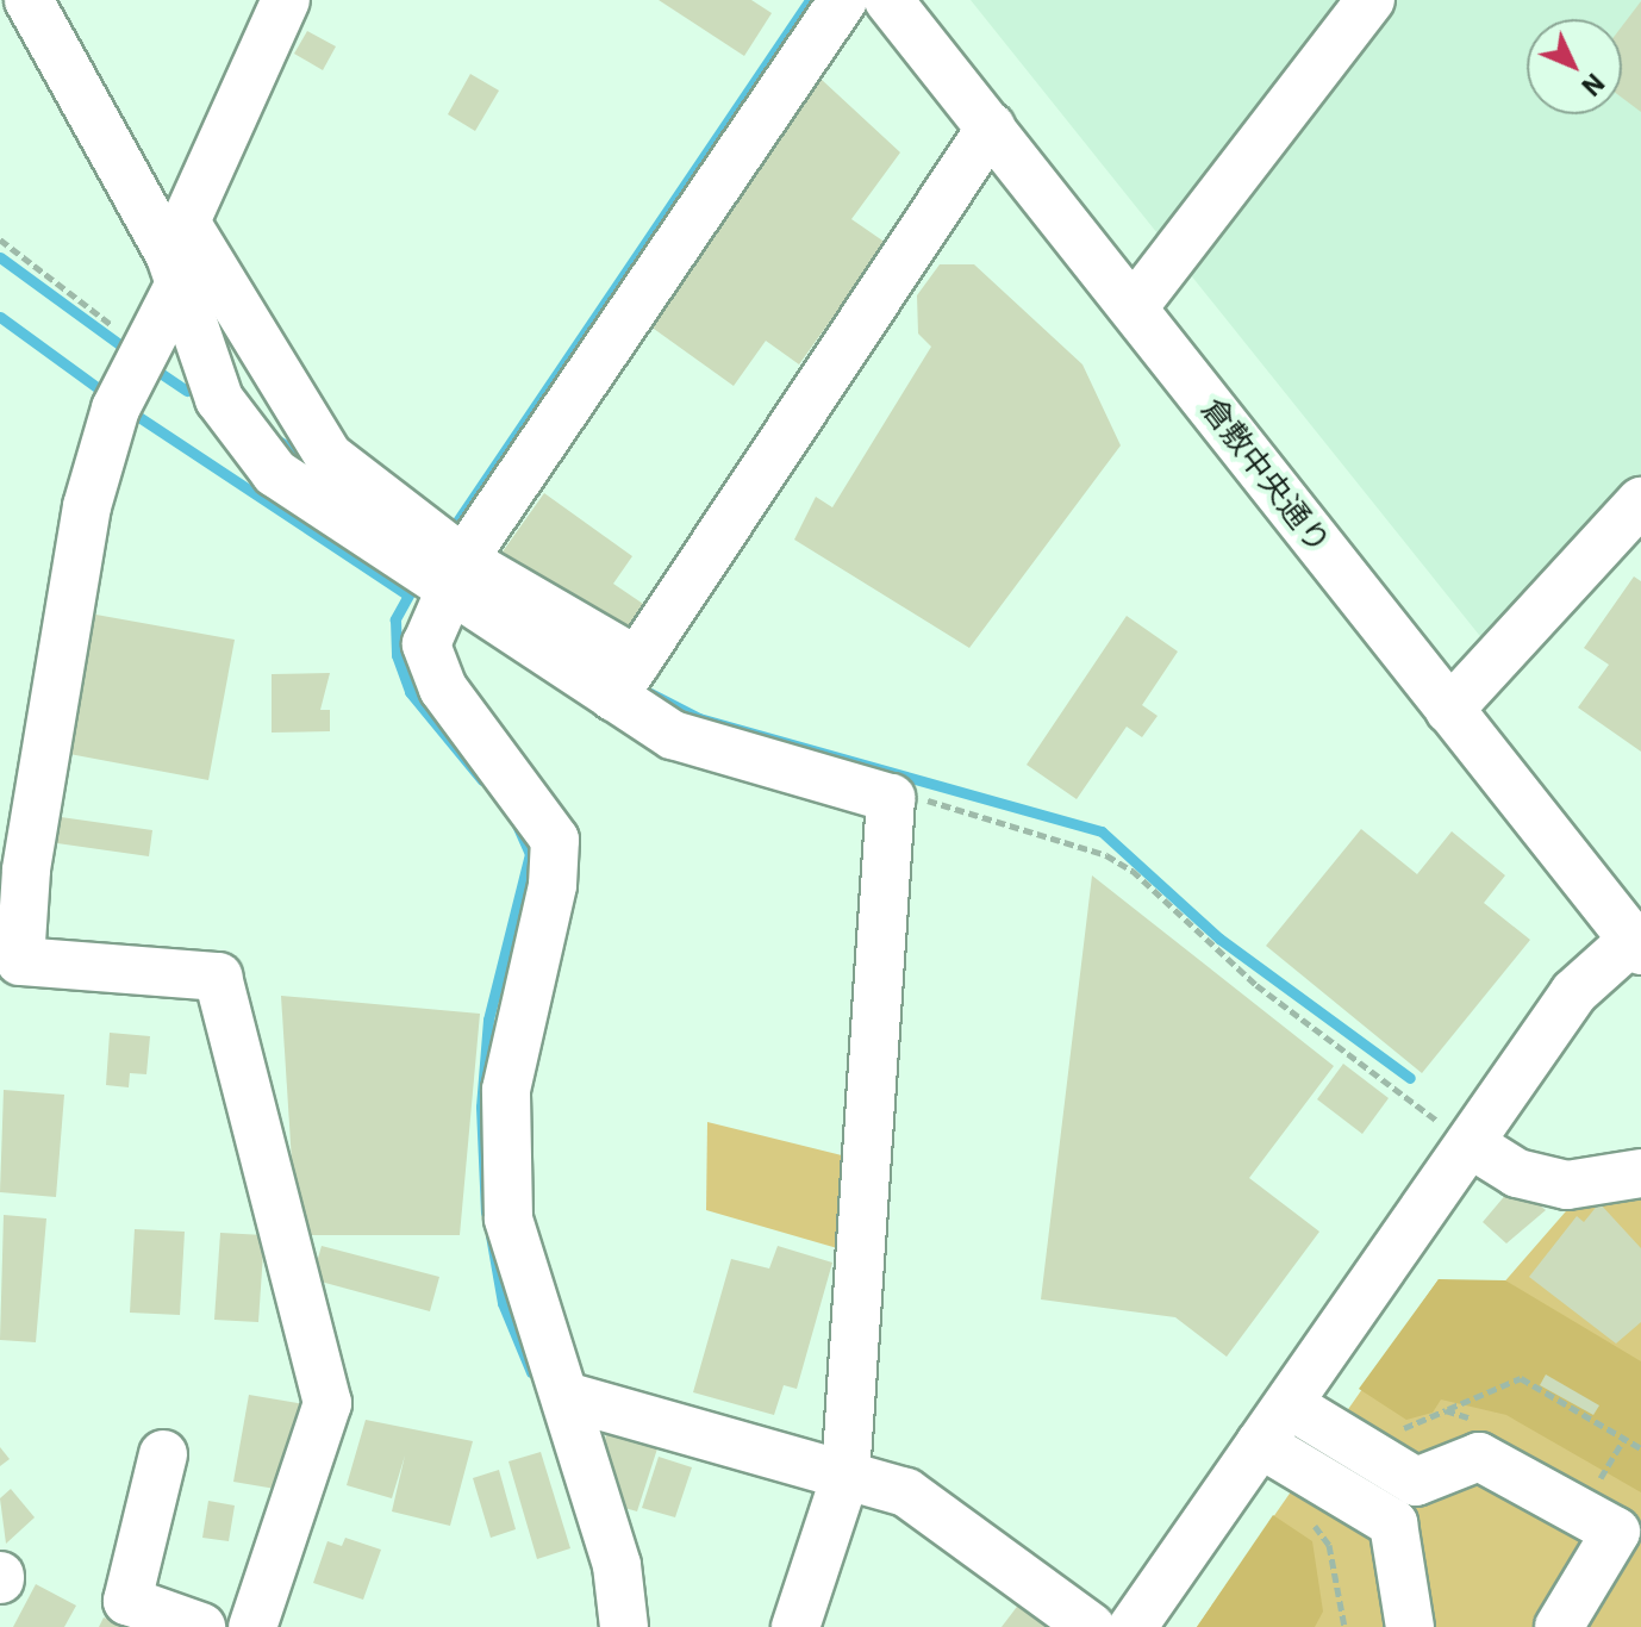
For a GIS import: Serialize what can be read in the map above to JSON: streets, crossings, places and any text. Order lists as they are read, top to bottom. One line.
{"streets":{"street":["倉敷中央通り"]},"north":"bottom right"}
